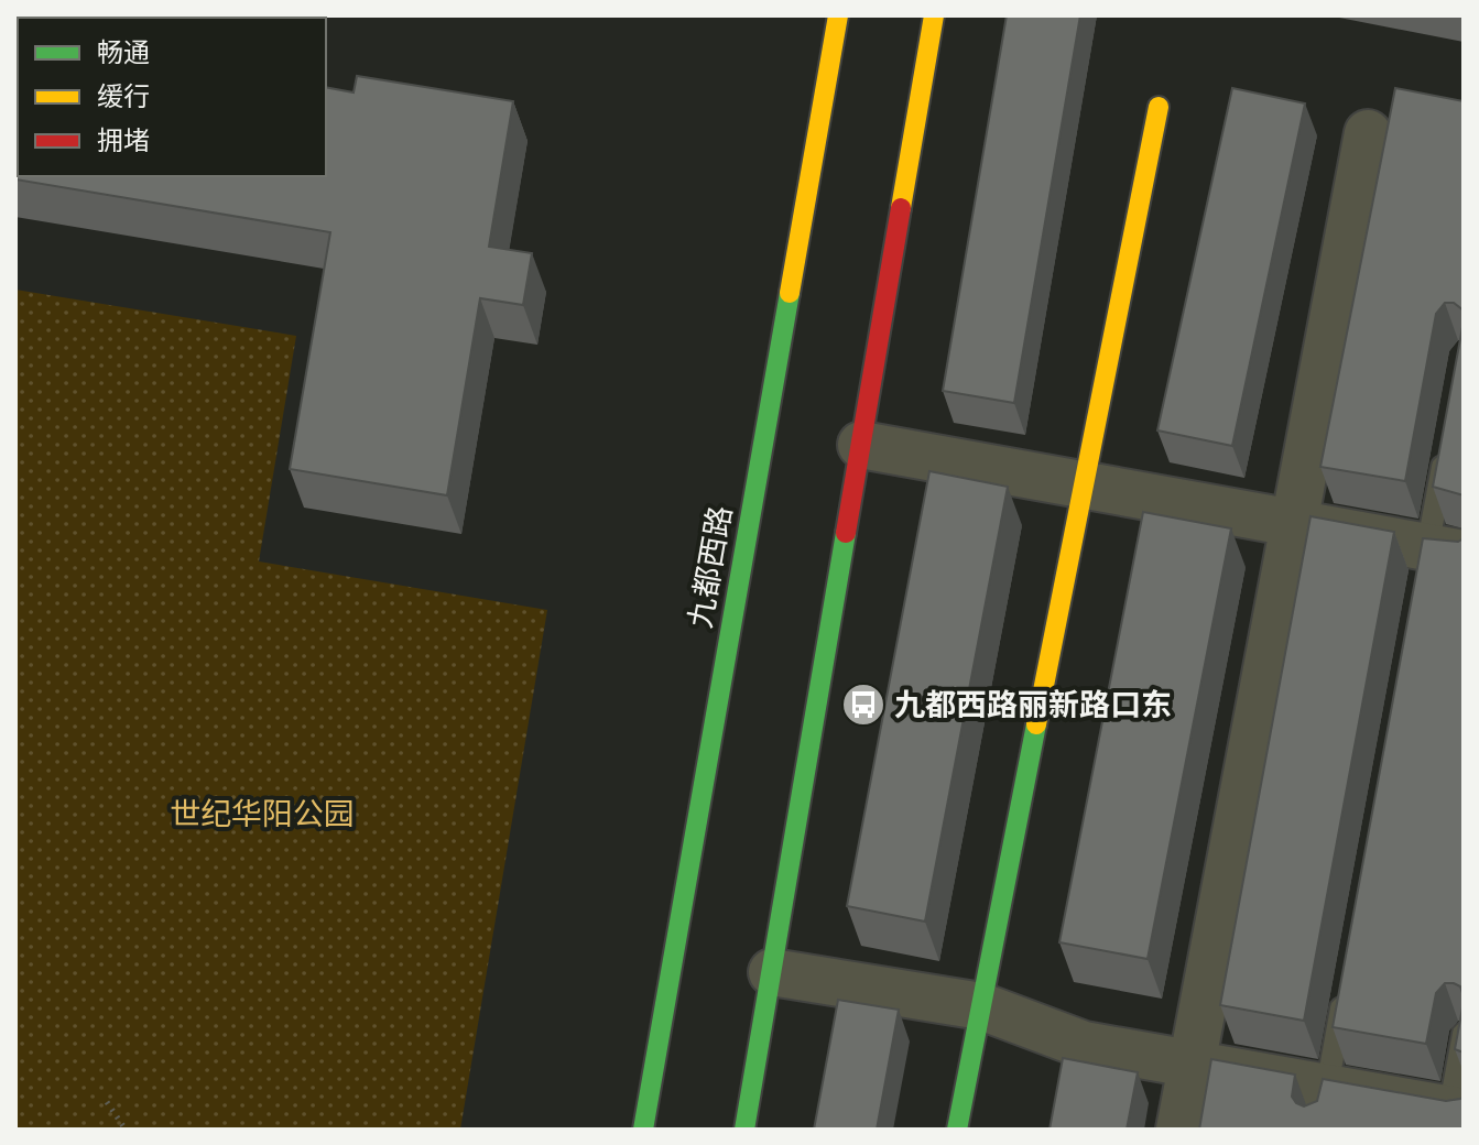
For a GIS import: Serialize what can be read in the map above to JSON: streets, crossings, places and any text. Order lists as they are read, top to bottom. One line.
{"streets":{"main road":["九都西路"]},"parks":["世纪华阳公园"],"places":{"bus stop":["九都西路丽新路口东"]},"legend":["畅通","缓行","拥堵"]}
